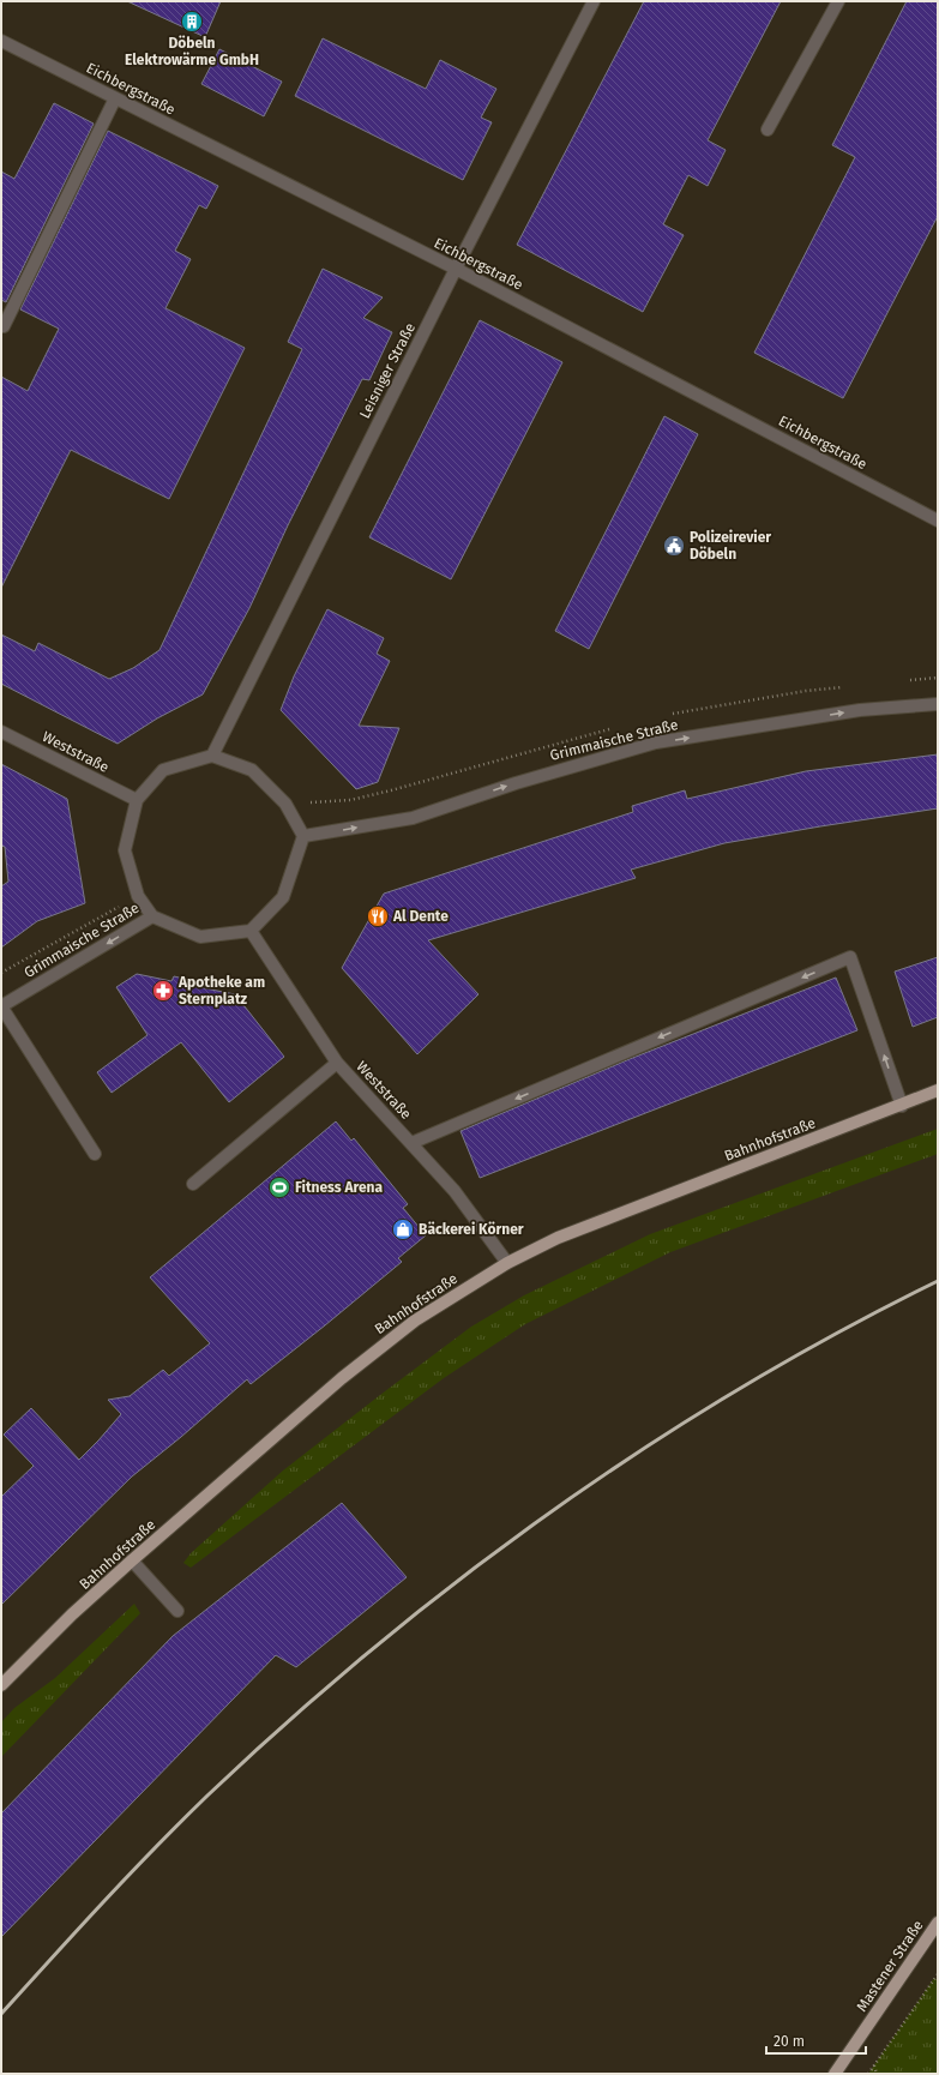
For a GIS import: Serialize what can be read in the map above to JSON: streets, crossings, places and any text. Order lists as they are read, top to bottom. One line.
{"streets":{"main road":["Bahnhofstraße","Mastener Straße"],"street":["Eichbergstraße","Leisniger Straße","Grimmaische Straße","Weststraße"]},"crossings":[["Eichbergstraße","Leisniger Straße"],["Weststraße","Bahnhofstraße"]],"places":{"building":["Döbeln Elektrowärme GmbH"],"public building":["Polizeirevier Döbeln"],"restaurant":["Al Dente"],"pharmacy":["Apotheke am Sternplatz"],"sports":["Fitness Arena"],"shop":["Bäckerei Körner"]},"scale_bar":"20 m"}
